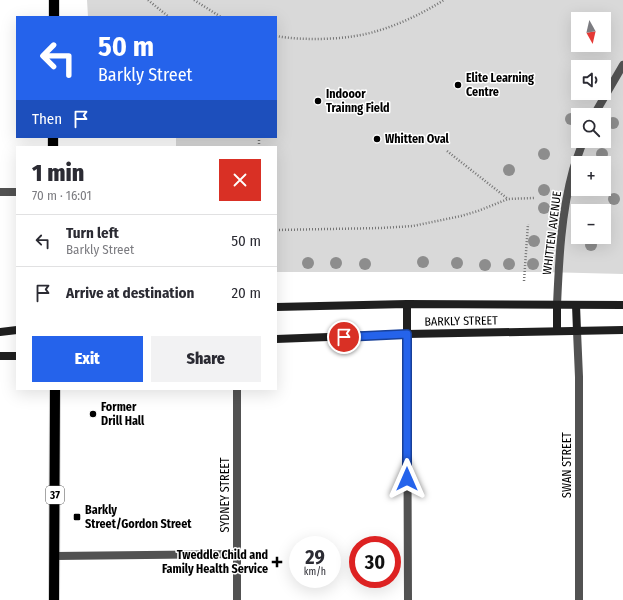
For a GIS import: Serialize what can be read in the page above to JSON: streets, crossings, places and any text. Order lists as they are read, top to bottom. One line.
{"streets":{"main road":["37"],"street":["WHITTEN AVENUE","BARKLY STREET","SWAN STREET","SYDNEY STREET"]},"crossings":[["WHITTEN AVENUE","BARKLY STREET"],["BARKLY STREET","SWAN STREET"]],"places":{"other":["Elite Learning Centre","Indooor Trainng Field","Whitten Oval","Former Drill Hall"],"transit":["Barkly Street/Gordon Street"],"health":["Tweddle Child and Family Health Service"]},"north":"bottom","page":{"map_buttons":["+","−"],"turn":["50 m","Barkly Street"],"then":"Then","heading":["1 min","70 m · 16:01"],"list":[{"name":"Turn left","note":"Barkly Street","value":"50 m"},{"name":"Arrive at destination","value":"20 m"}],"buttons":["Exit","Share"],"speed":"29 km/h","limit":"30"}}
